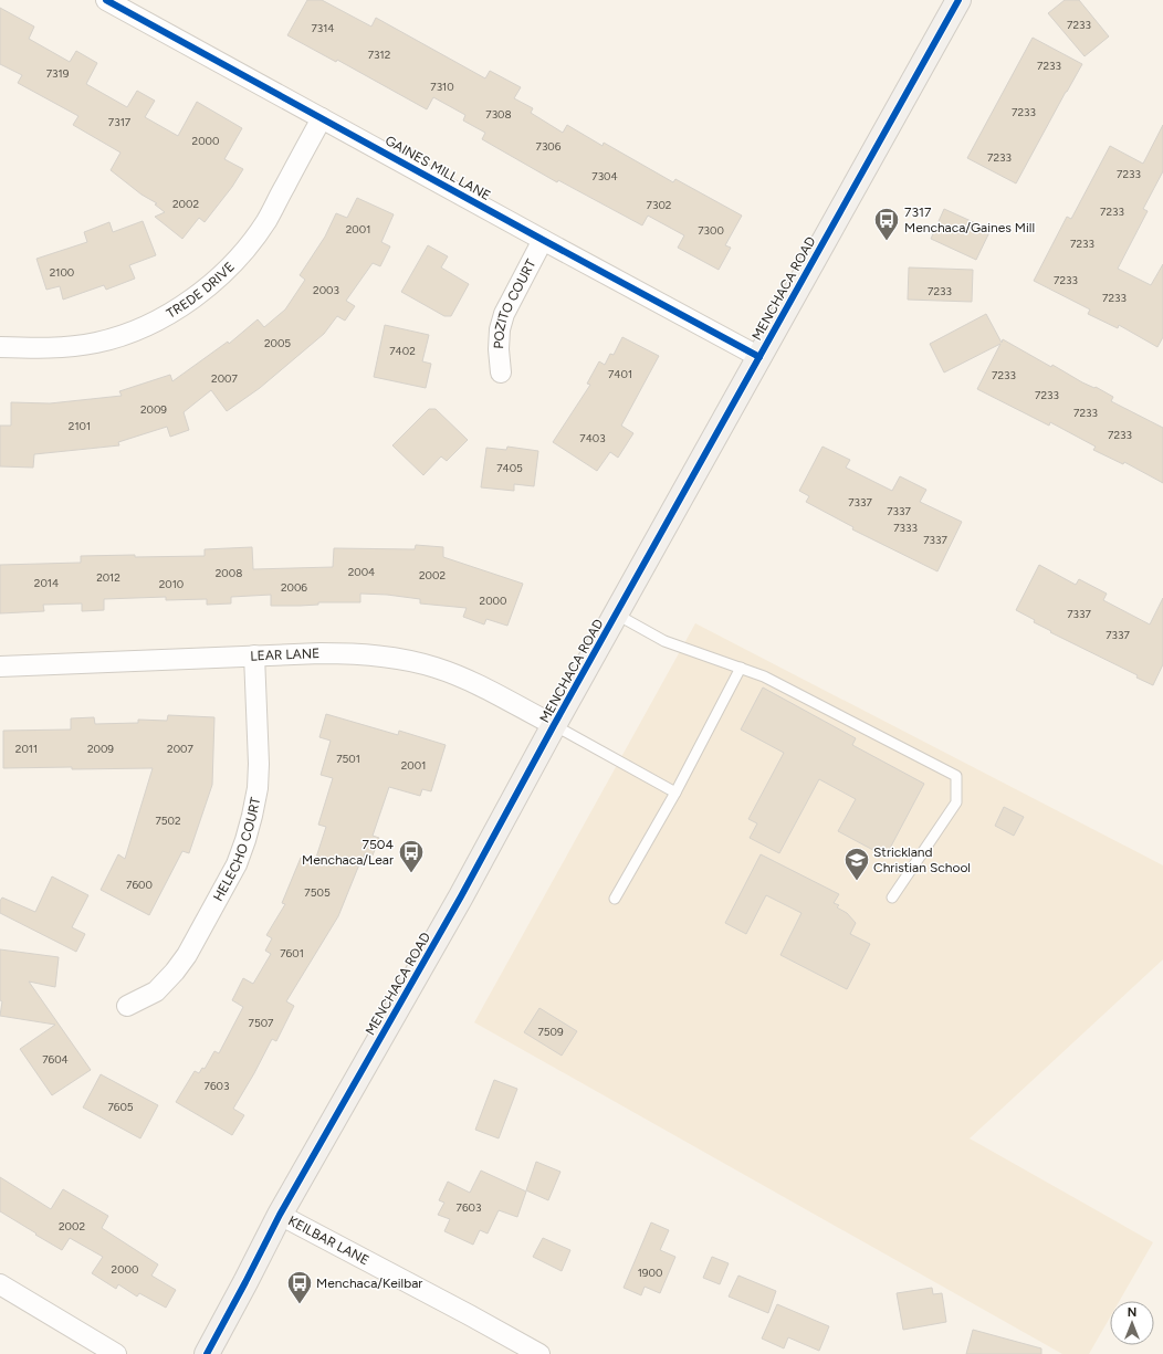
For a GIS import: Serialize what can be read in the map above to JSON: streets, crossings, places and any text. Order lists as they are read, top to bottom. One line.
{"streets":{"main road":["MENCHACA ROAD"],"street":["GAINES MILL LANE","TREDE DRIVE","POZITO COURT","LEAR LANE","HELECHO COURT","KEILBAR LANE"]},"crossings":[["GAINES MILL LANE","TREDE DRIVE"],["GAINES MILL LANE","MENCHACA ROAD"],["GAINES MILL LANE","POZITO COURT"],["MENCHACA ROAD","LEAR LANE"],["MENCHACA ROAD","KEILBAR LANE"],["LEAR LANE","HELECHO COURT"]],"places":{"bus stop":["7317 Menchaca/Gaines Mill","7504 Menchaca/Lear","Menchaca/Keilbar"],"school or university":["Strickland Christian School"]},"house_numbers":["7233","7314","7312","7233","7319","7310","7233","7308","7317","2000","7306","7233","7233","7304","2002","7302","7233","2001","7300","7233","2100","7233","2003","7233","7233","2005","7402","7401","7233","2007","7233","2009","7233","2101","7233","7403","7405","7337","7337","7333","7337","2004","2008","2002","2012","2014","2010","2006","2000","7337","7337","2011","2009","2007","7501","2001","7502","7600","7505","7601","7507","7509","7604","7603","7605","7603","2002","2000","1900"],"north":"top"}
